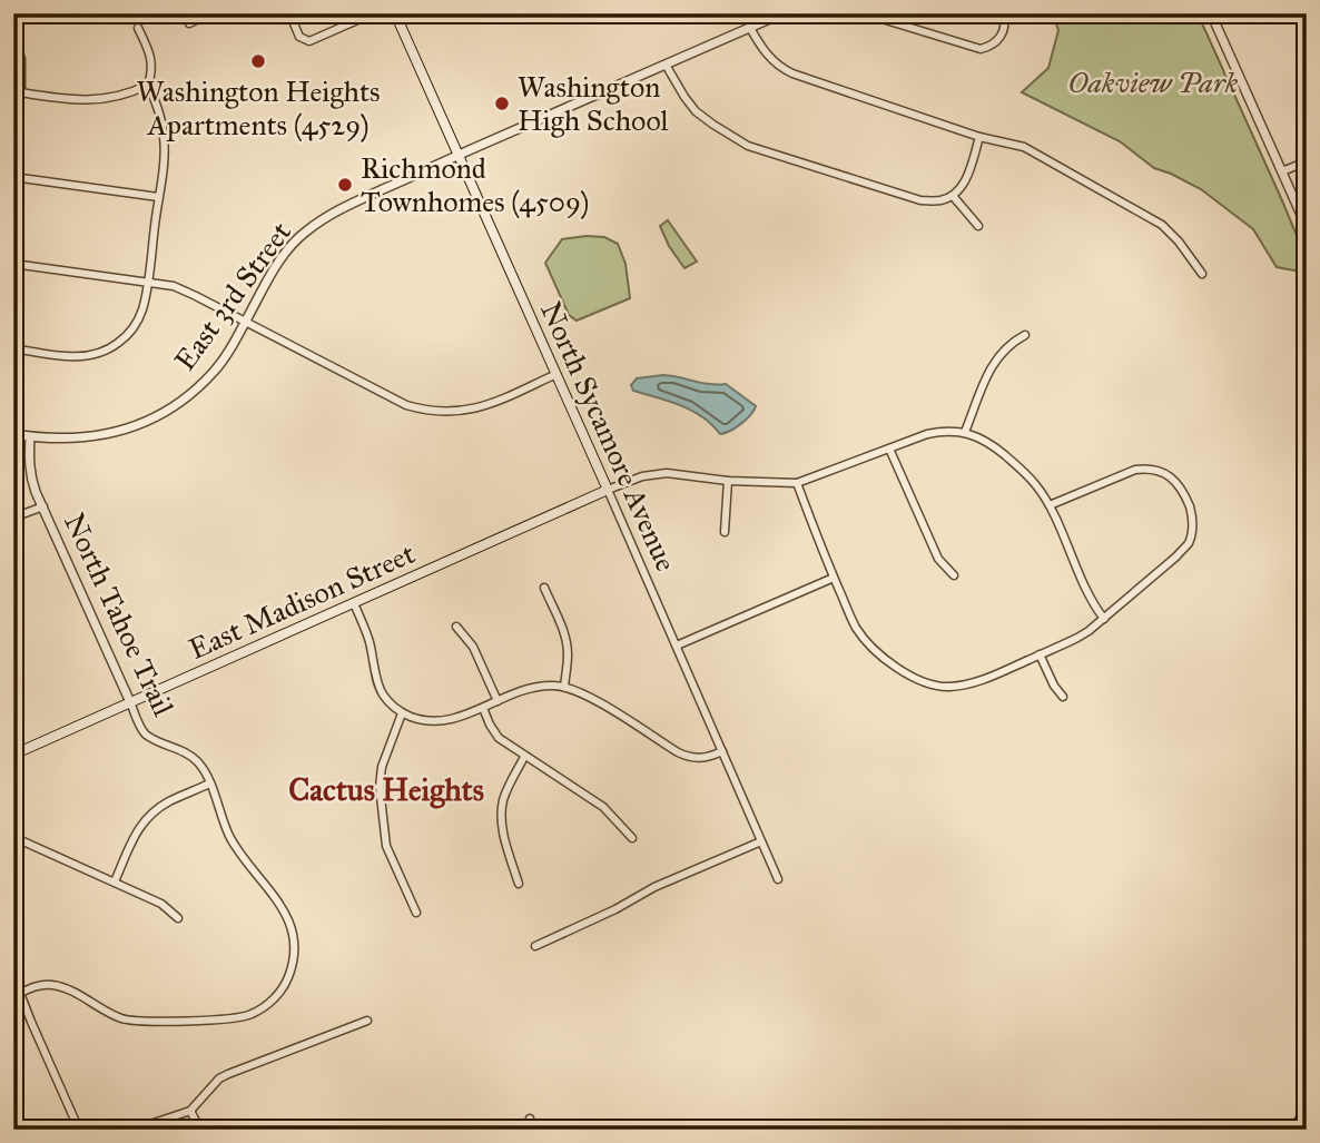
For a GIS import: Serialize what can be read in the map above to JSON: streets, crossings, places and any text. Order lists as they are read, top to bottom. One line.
{"streets":{"main road":["North Sycamore Avenue","East Madison Street"],"street":["East 3rd Street","North Tahoe Trail"]},"crossings":[["East 3rd Street","North Sycamore Avenue"],["East 3rd Street","North Tahoe Trail"],["North Sycamore Avenue","East Madison Street"],["East Madison Street","North Tahoe Trail"]],"districts":["Cactus Heights"],"parks":["Oakview Park"],"places":["Washington Heights Apartments (4529)","Washington High School","Richmond Townhomes (4509)"]}
